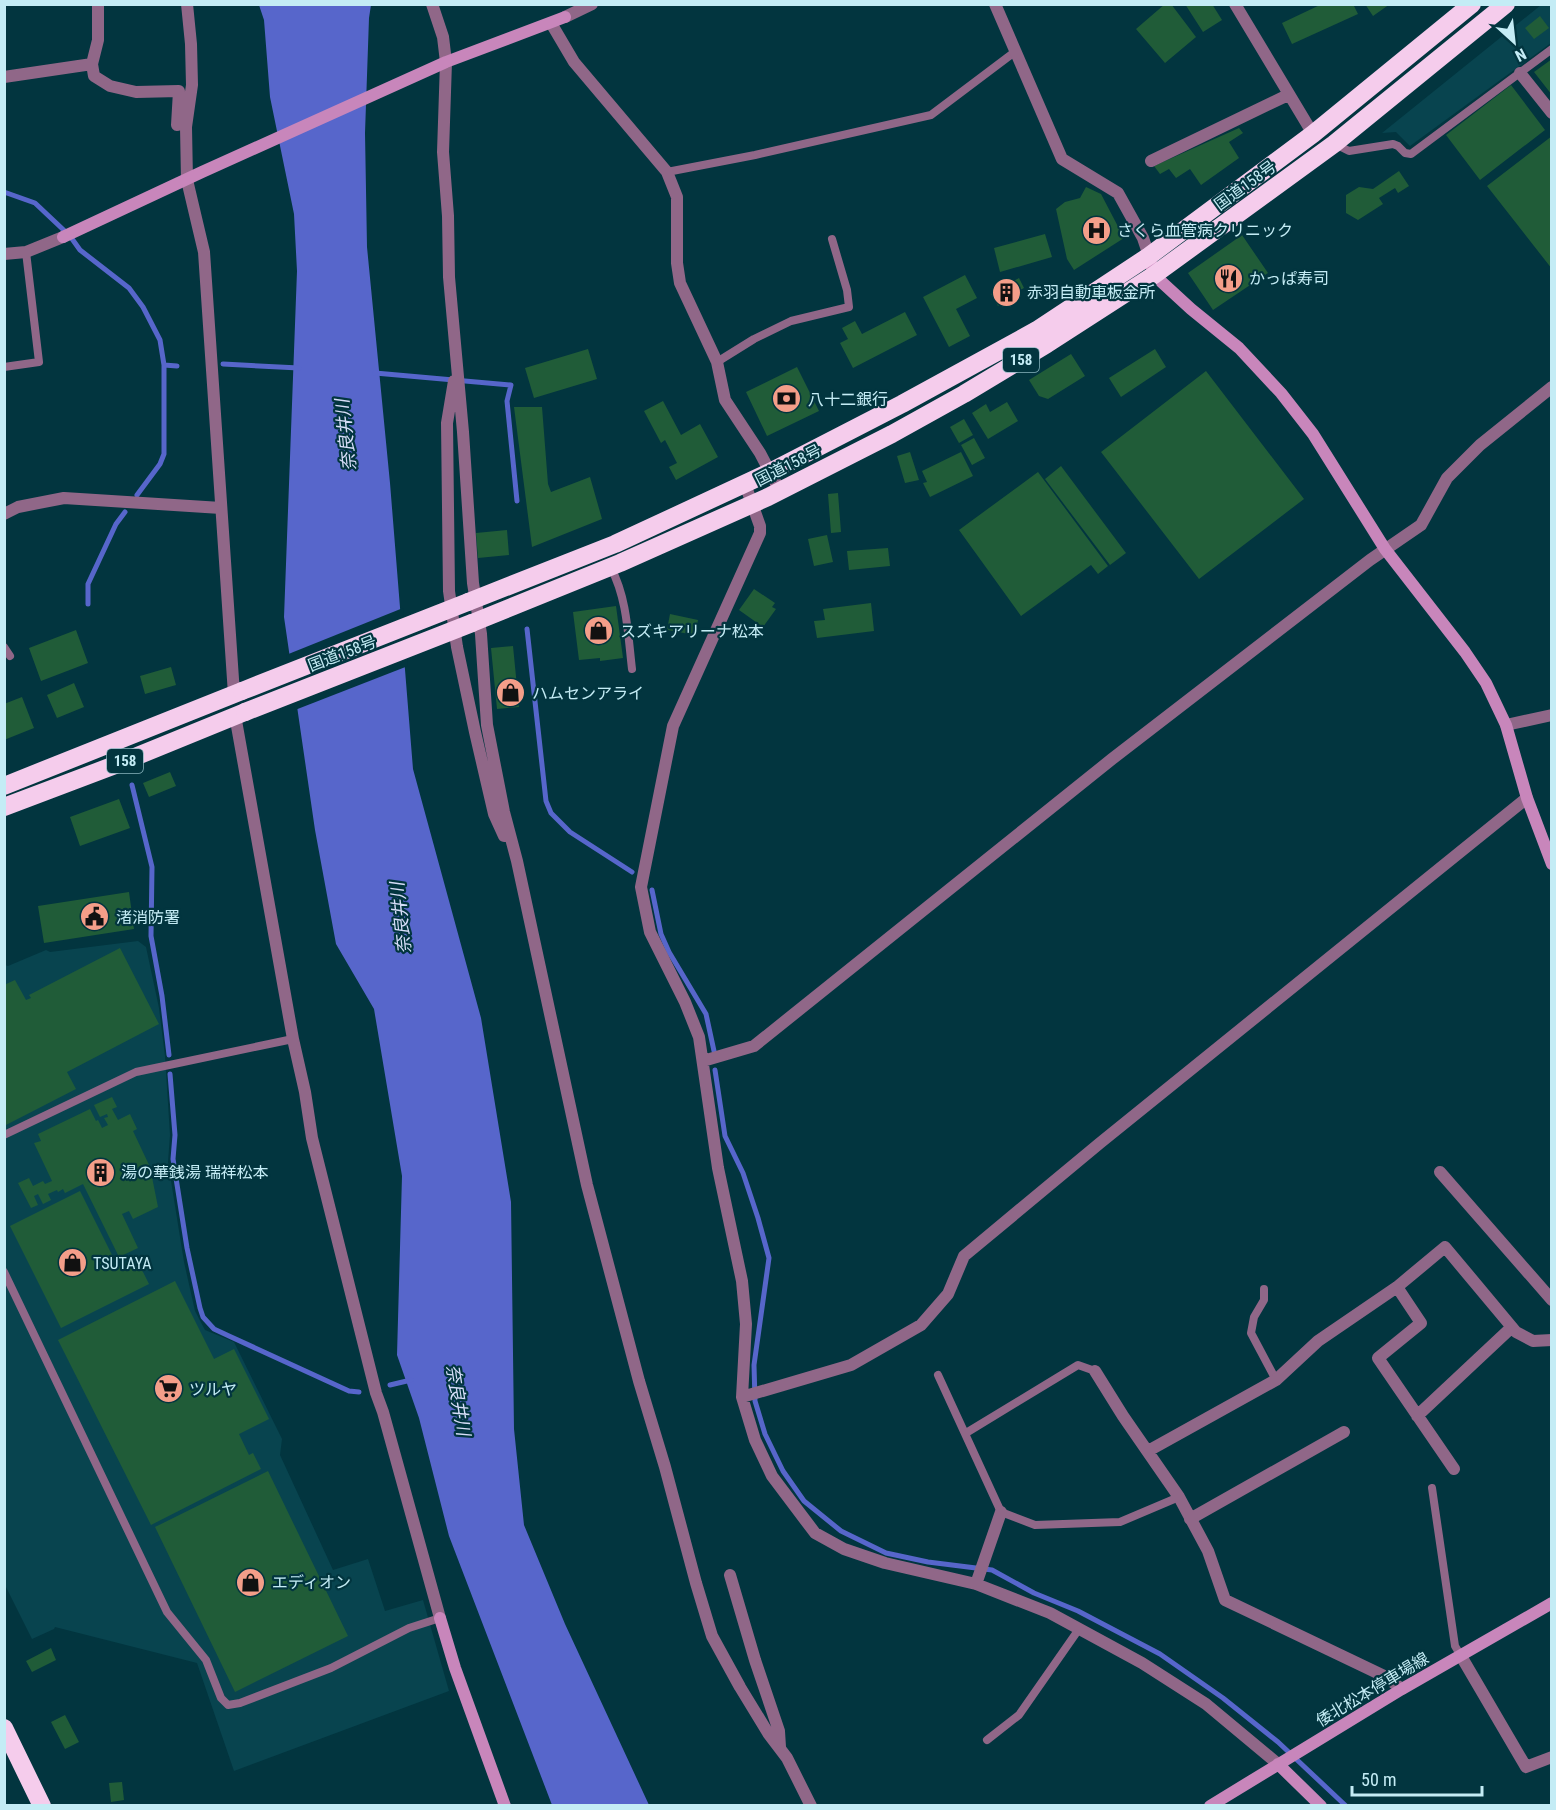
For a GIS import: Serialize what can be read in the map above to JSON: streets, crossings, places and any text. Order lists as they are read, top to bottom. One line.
{"streets":{"highway":["国道158号","158"],"street":["倭北松本停車場線"]},"water":["奈良井川"],"places":{"hospital":["さくら血管病クリニック"],"restaurant":["かっぱ寿司"],"building":["赤羽自動車板金所","湯の華銭湯 瑞祥松本"],"bank":["八十二銀行"],"shop":["スズキアリーナ松本","ハムセンアライ","TSUTAYA","エディオン"],"public building":["渚消防署"],"supermarket":["ツルヤ"]},"scale_bar":"50 m","north":"bottom right"}
